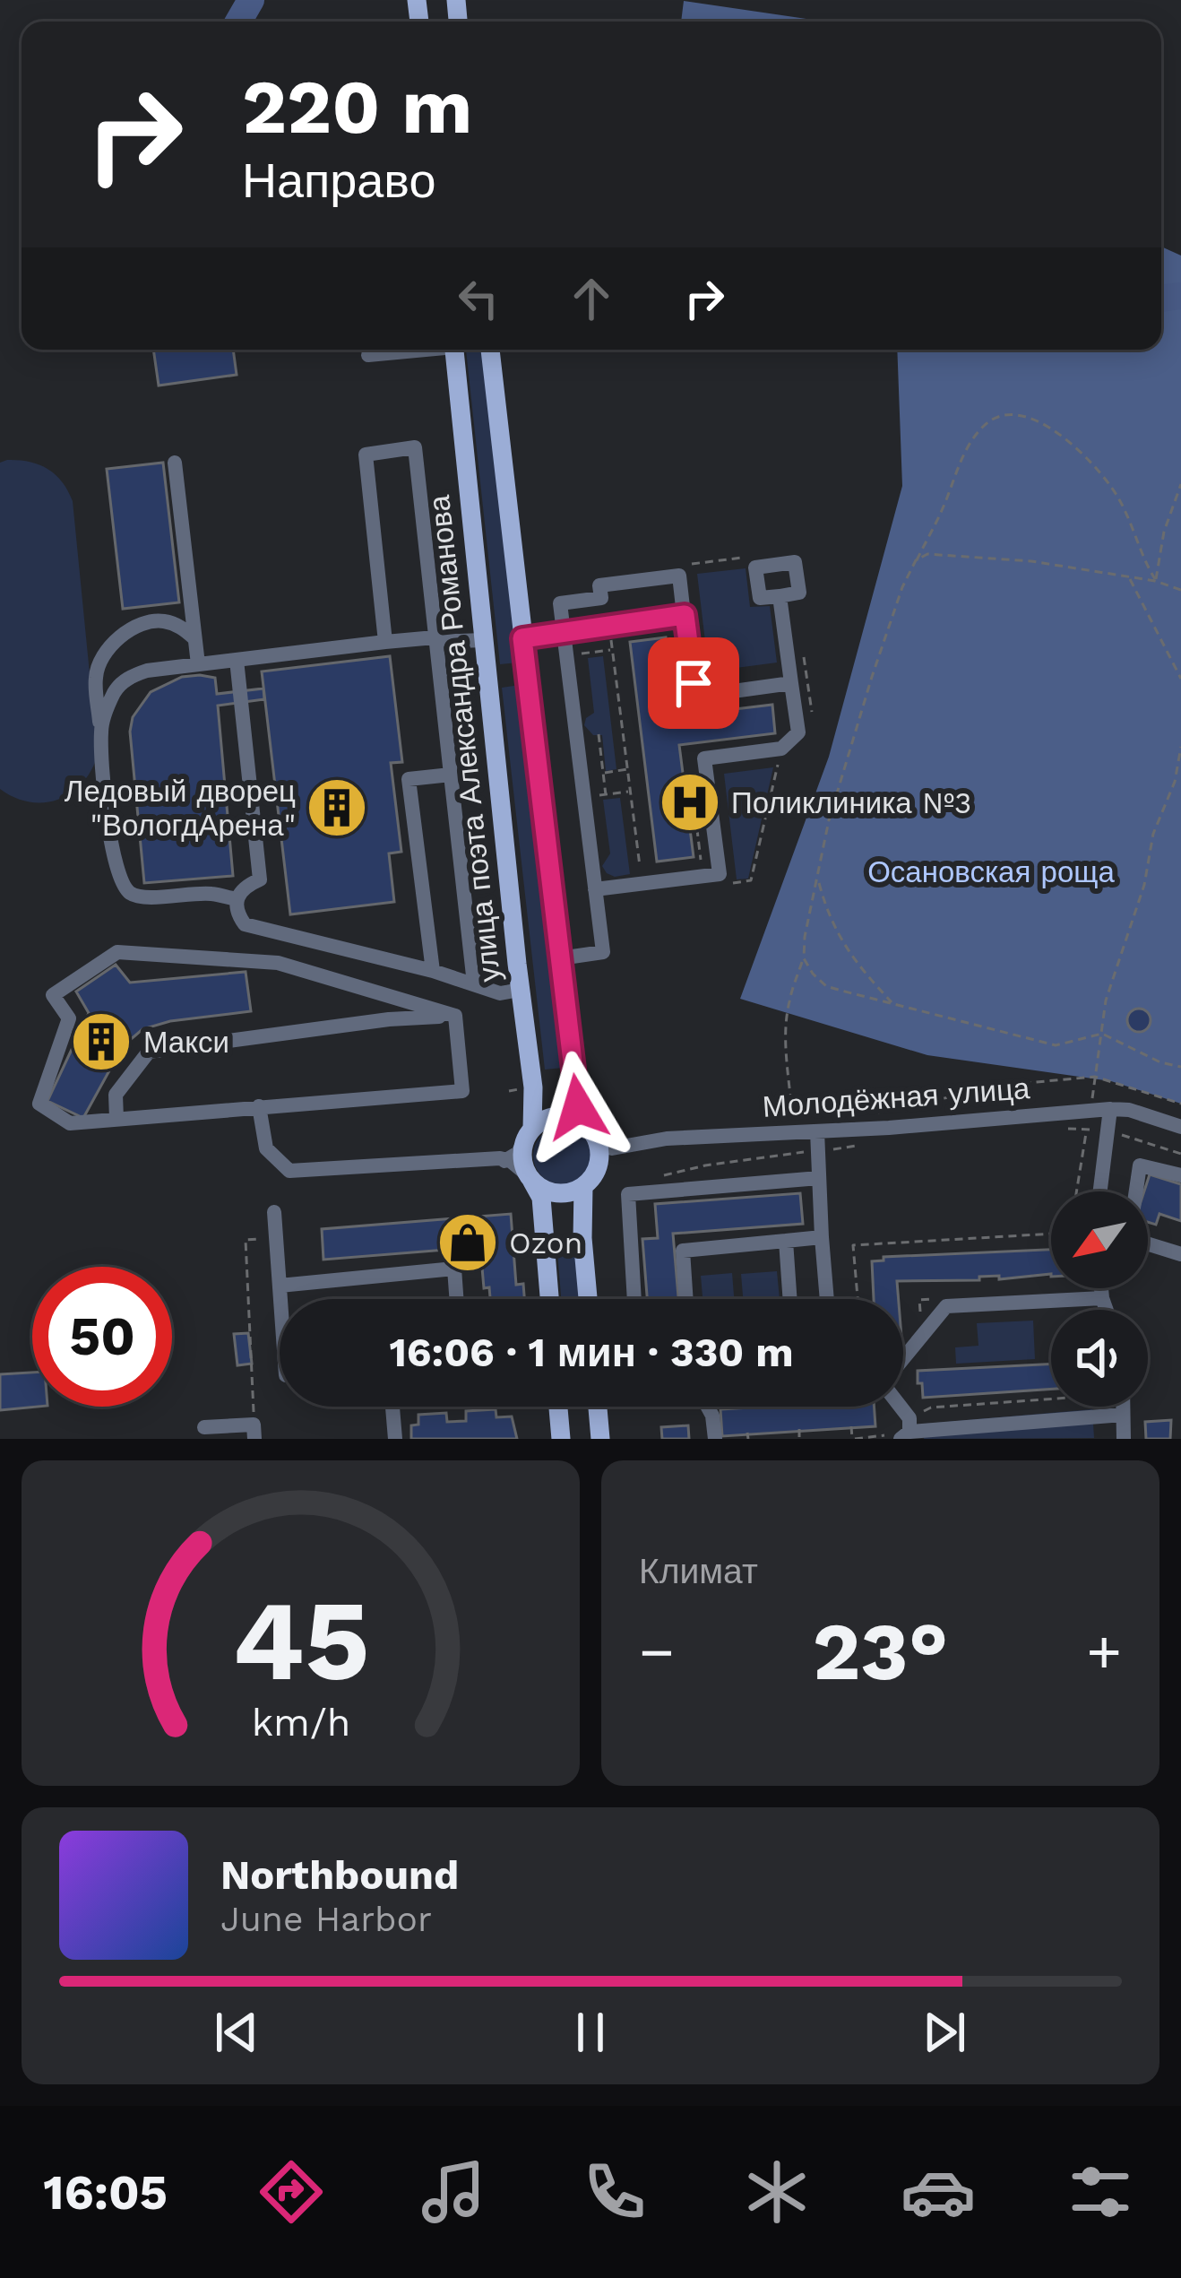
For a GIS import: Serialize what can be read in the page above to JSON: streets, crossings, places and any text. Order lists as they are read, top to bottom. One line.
{"streets":{"main road":["улица поэта Александра Романова"],"street":["Молодёжная улица"]},"crossings":[["улица поэта Александра Романова","Молодёжная улица"]],"parks":["Осановская роща"],"places":{"hospital":["Поликлиника №3"],"building":["Ледовый дворец \"ВологдАрена\"","Макси"],"shop":["Ozon"]},"north":"bottom left","page":{"turn":["220 m","Направо"],"limit":"50","trip":"16:06 · 1 мин · 330 m","tile":"Климат","heat":["−","23°","+"],"song":["Northbound","June Harbor"],"tabs":"16:05","gauge":["45","km/h"]}}
